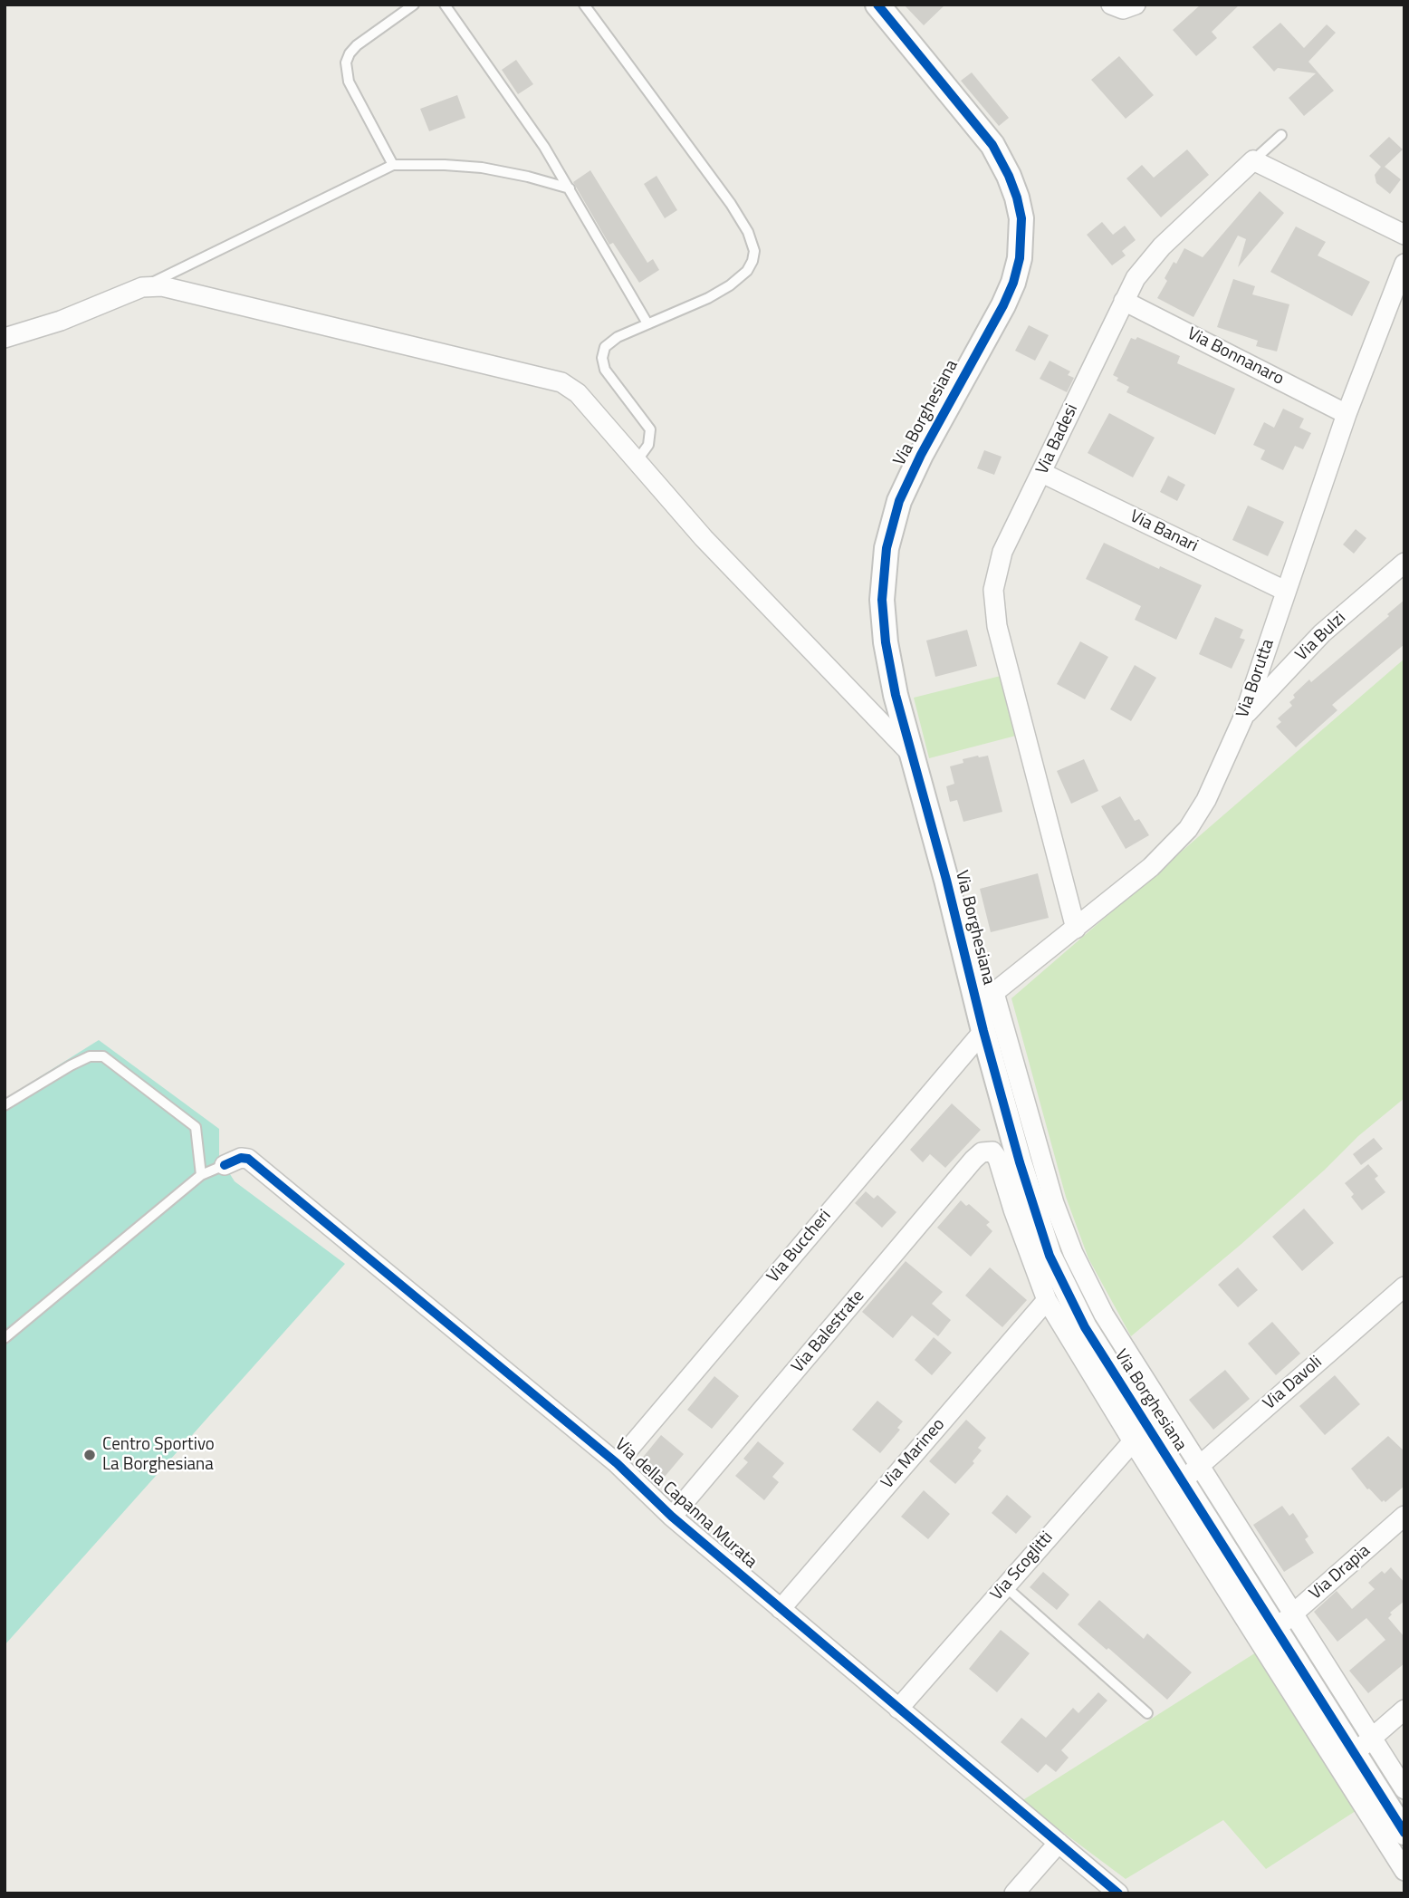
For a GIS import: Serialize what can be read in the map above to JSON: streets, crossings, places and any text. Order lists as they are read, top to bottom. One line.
{"streets":{"street":["Via Bonnanaro","Via Borghesiana","Via Badesi","Via Banari","Via Bulzi","Via Borutta","Via Buccheri","Via Balestrate","Via Davoli","Via Marineo","Via della Capanna Murata","Via Scoglitti","Via Drapia"]},"crossings":[["Via Bonnanaro","Via Badesi"],["Via Bonnanaro","Via Borutta"],["Via Borghesiana","Via Borutta"],["Via Borghesiana","Via Buccheri"],["Via Borghesiana","Via Balestrate"],["Via Borghesiana","Via Davoli"],["Via Borghesiana","Via Marineo"],["Via Borghesiana","Via Scoglitti"],["Via Borghesiana","Via Drapia"],["Via Badesi","Via Banari"],["Via Badesi","Via Borutta"],["Via Banari","Via Borutta"],["Via Bulzi","Via Borutta"],["Via Buccheri","Via della Capanna Murata"],["Via Balestrate","Via della Capanna Murata"],["Via Marineo","Via della Capanna Murata"],["Via della Capanna Murata","Via Scoglitti"]],"places":["Centro Sportivo La Borghesiana"]}
